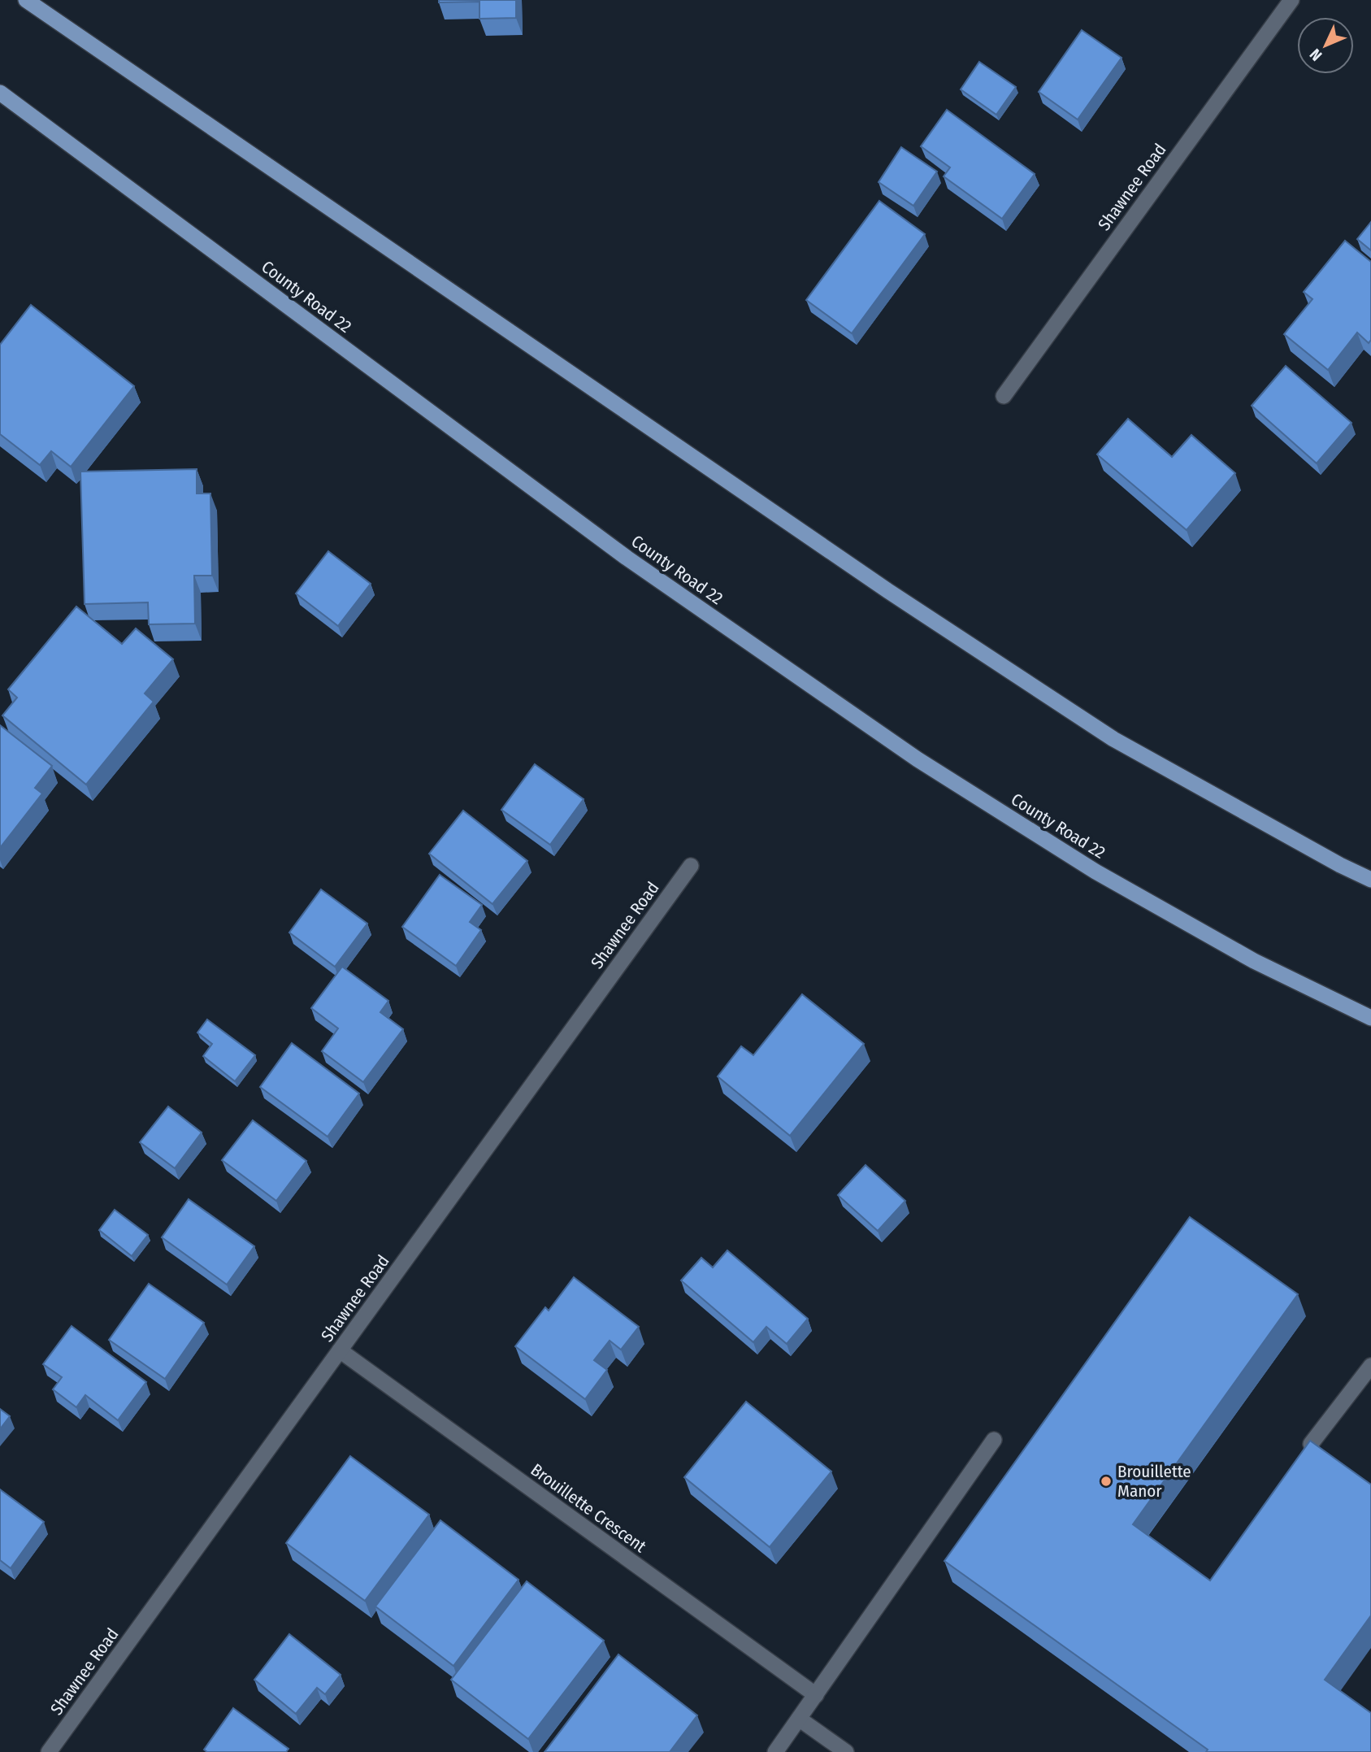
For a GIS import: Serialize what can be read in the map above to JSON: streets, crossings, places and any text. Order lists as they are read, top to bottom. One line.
{"streets":{"main road":["County Road 22"],"street":["Shawnee Road","Brouillette Crescent"]},"crossings":[["Shawnee Road","Brouillette Crescent"]],"places":["Brouillette Manor"],"north":"bottom left"}
